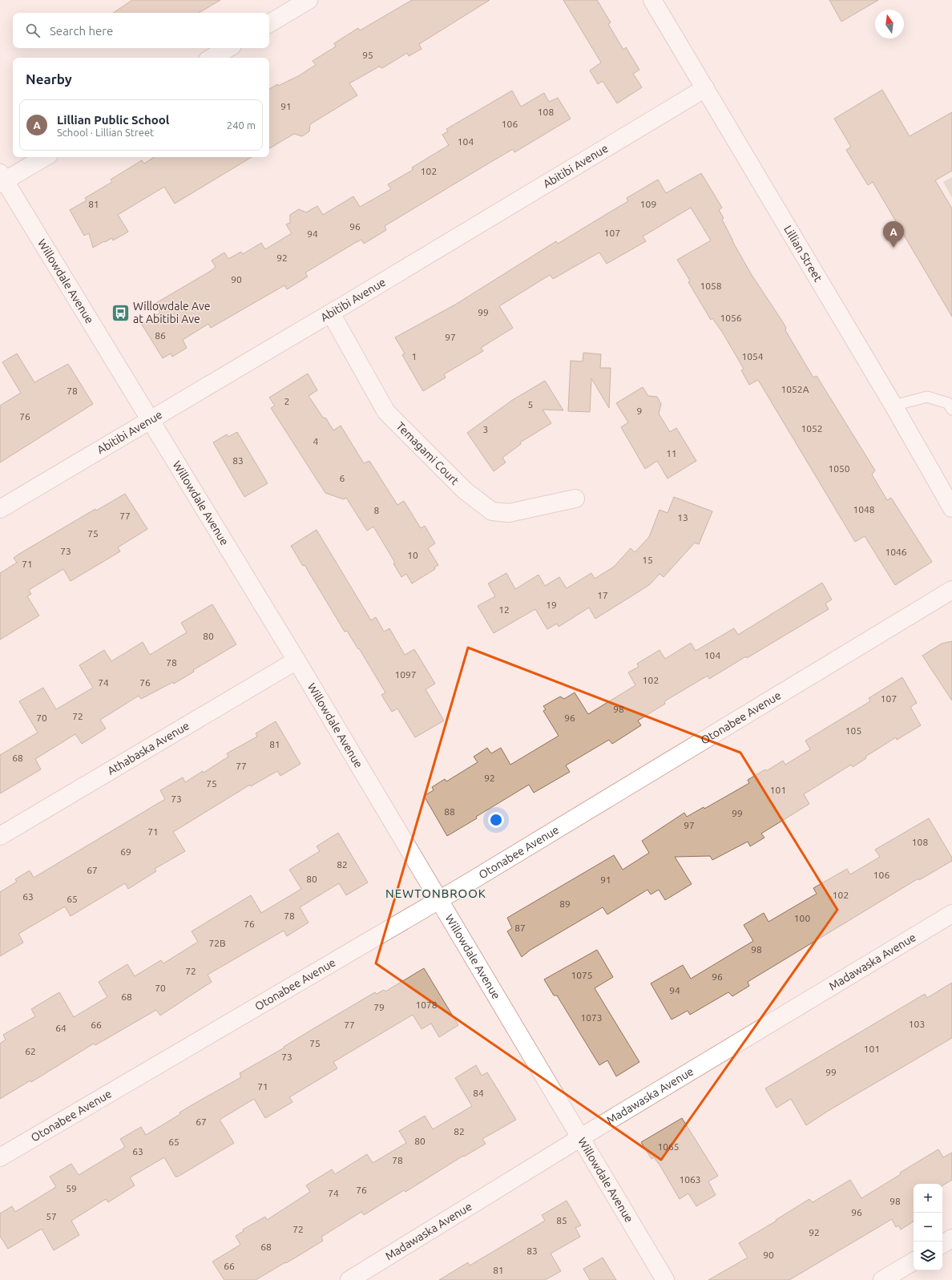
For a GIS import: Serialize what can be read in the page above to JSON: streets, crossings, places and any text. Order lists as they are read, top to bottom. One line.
{"streets":{"street":["Abitibi Avenue","Lillian Street","Willowdale Avenue","Temagami Court","Otonabee Avenue","Athabaska Avenue","Madawaska Avenue"]},"crossings":[["Abitibi Avenue","Lillian Street"],["Abitibi Avenue","Willowdale Avenue"],["Abitibi Avenue","Temagami Court"],["Willowdale Avenue","Otonabee Avenue"],["Willowdale Avenue","Athabaska Avenue"],["Willowdale Avenue","Madawaska Avenue"]],"districts":["NEWTONBROOK"],"places":{"bus stop":["Willowdale Ave at Abitibi Ave"]},"house_numbers":["95","91","108","106","104","102","81","109","96","107","94","92","90","1058","99","1056","86","97","1","1054","1052A","78","2","5","9","76","1052","3","4","11","83","1050","6","1048","8","77","13","75","73","1046","10","15","71","17","19","12","80","104","78","1097","102","74","76","107","98","72","70","96","105","81","68","77","92","75","101","73","88","99","97","71","108","69","82","67","106","80","91","102","63","65","89","78","100","76","87","72B","98","72","1075","96","70","94","68","1078","79","1073","103","66","77","64","75","101","62","73","99","71","84","67","82","80","65","1065","63","78","1063","59","76","74","98","96","57","85","72","92","68","83","90","66","81"],"north":"top","page":{"search":"Search here","heading":"Nearby","list":[{"mark":"A","name":"Lillian Public School","note":"School · Lillian Street","value":"240 m"}],"pins":"A","map_buttons":["+","−"]}}
